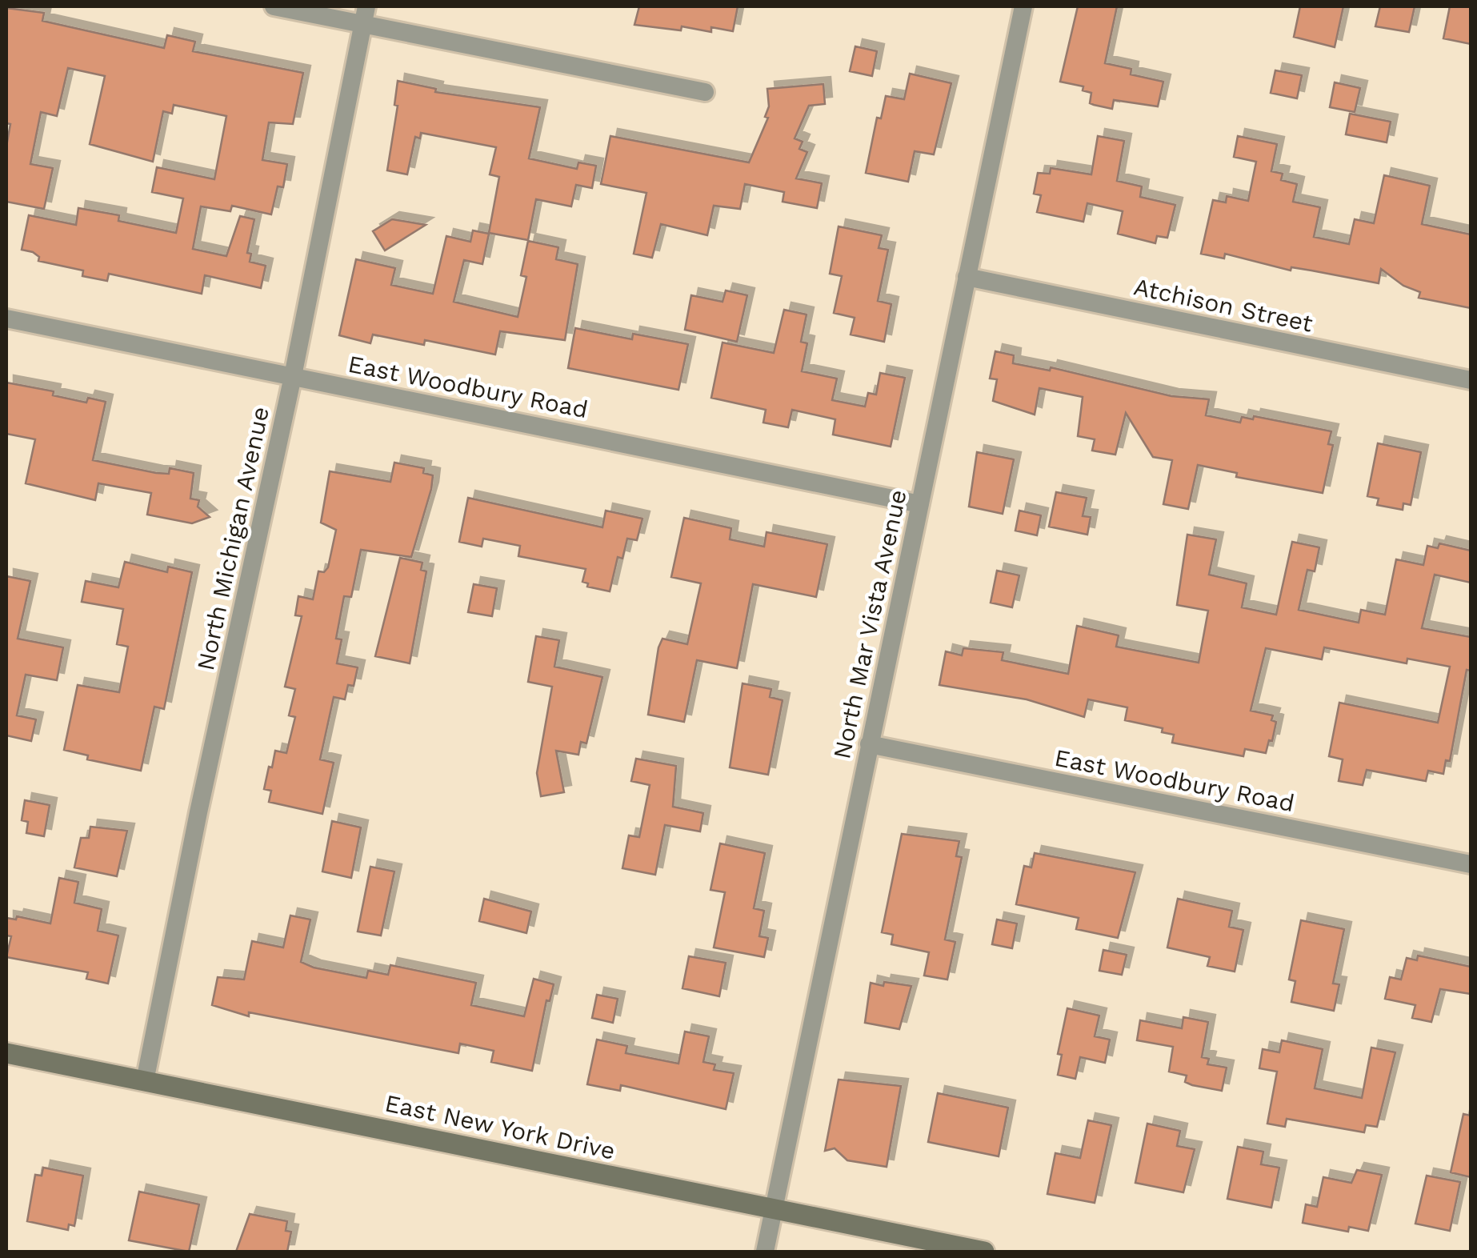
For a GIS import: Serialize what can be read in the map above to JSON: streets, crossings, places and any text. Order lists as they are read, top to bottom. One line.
{"streets":{"street":["Atchison Street","East Woodbury Road","North Michigan Avenue","North Mar Vista Avenue","East New York Drive"]},"crossings":[["Atchison Street","North Mar Vista Avenue"],["East Woodbury Road","North Michigan Avenue"],["East Woodbury Road","North Mar Vista Avenue"],["North Michigan Avenue","East New York Drive"],["North Mar Vista Avenue","East New York Drive"]]}
